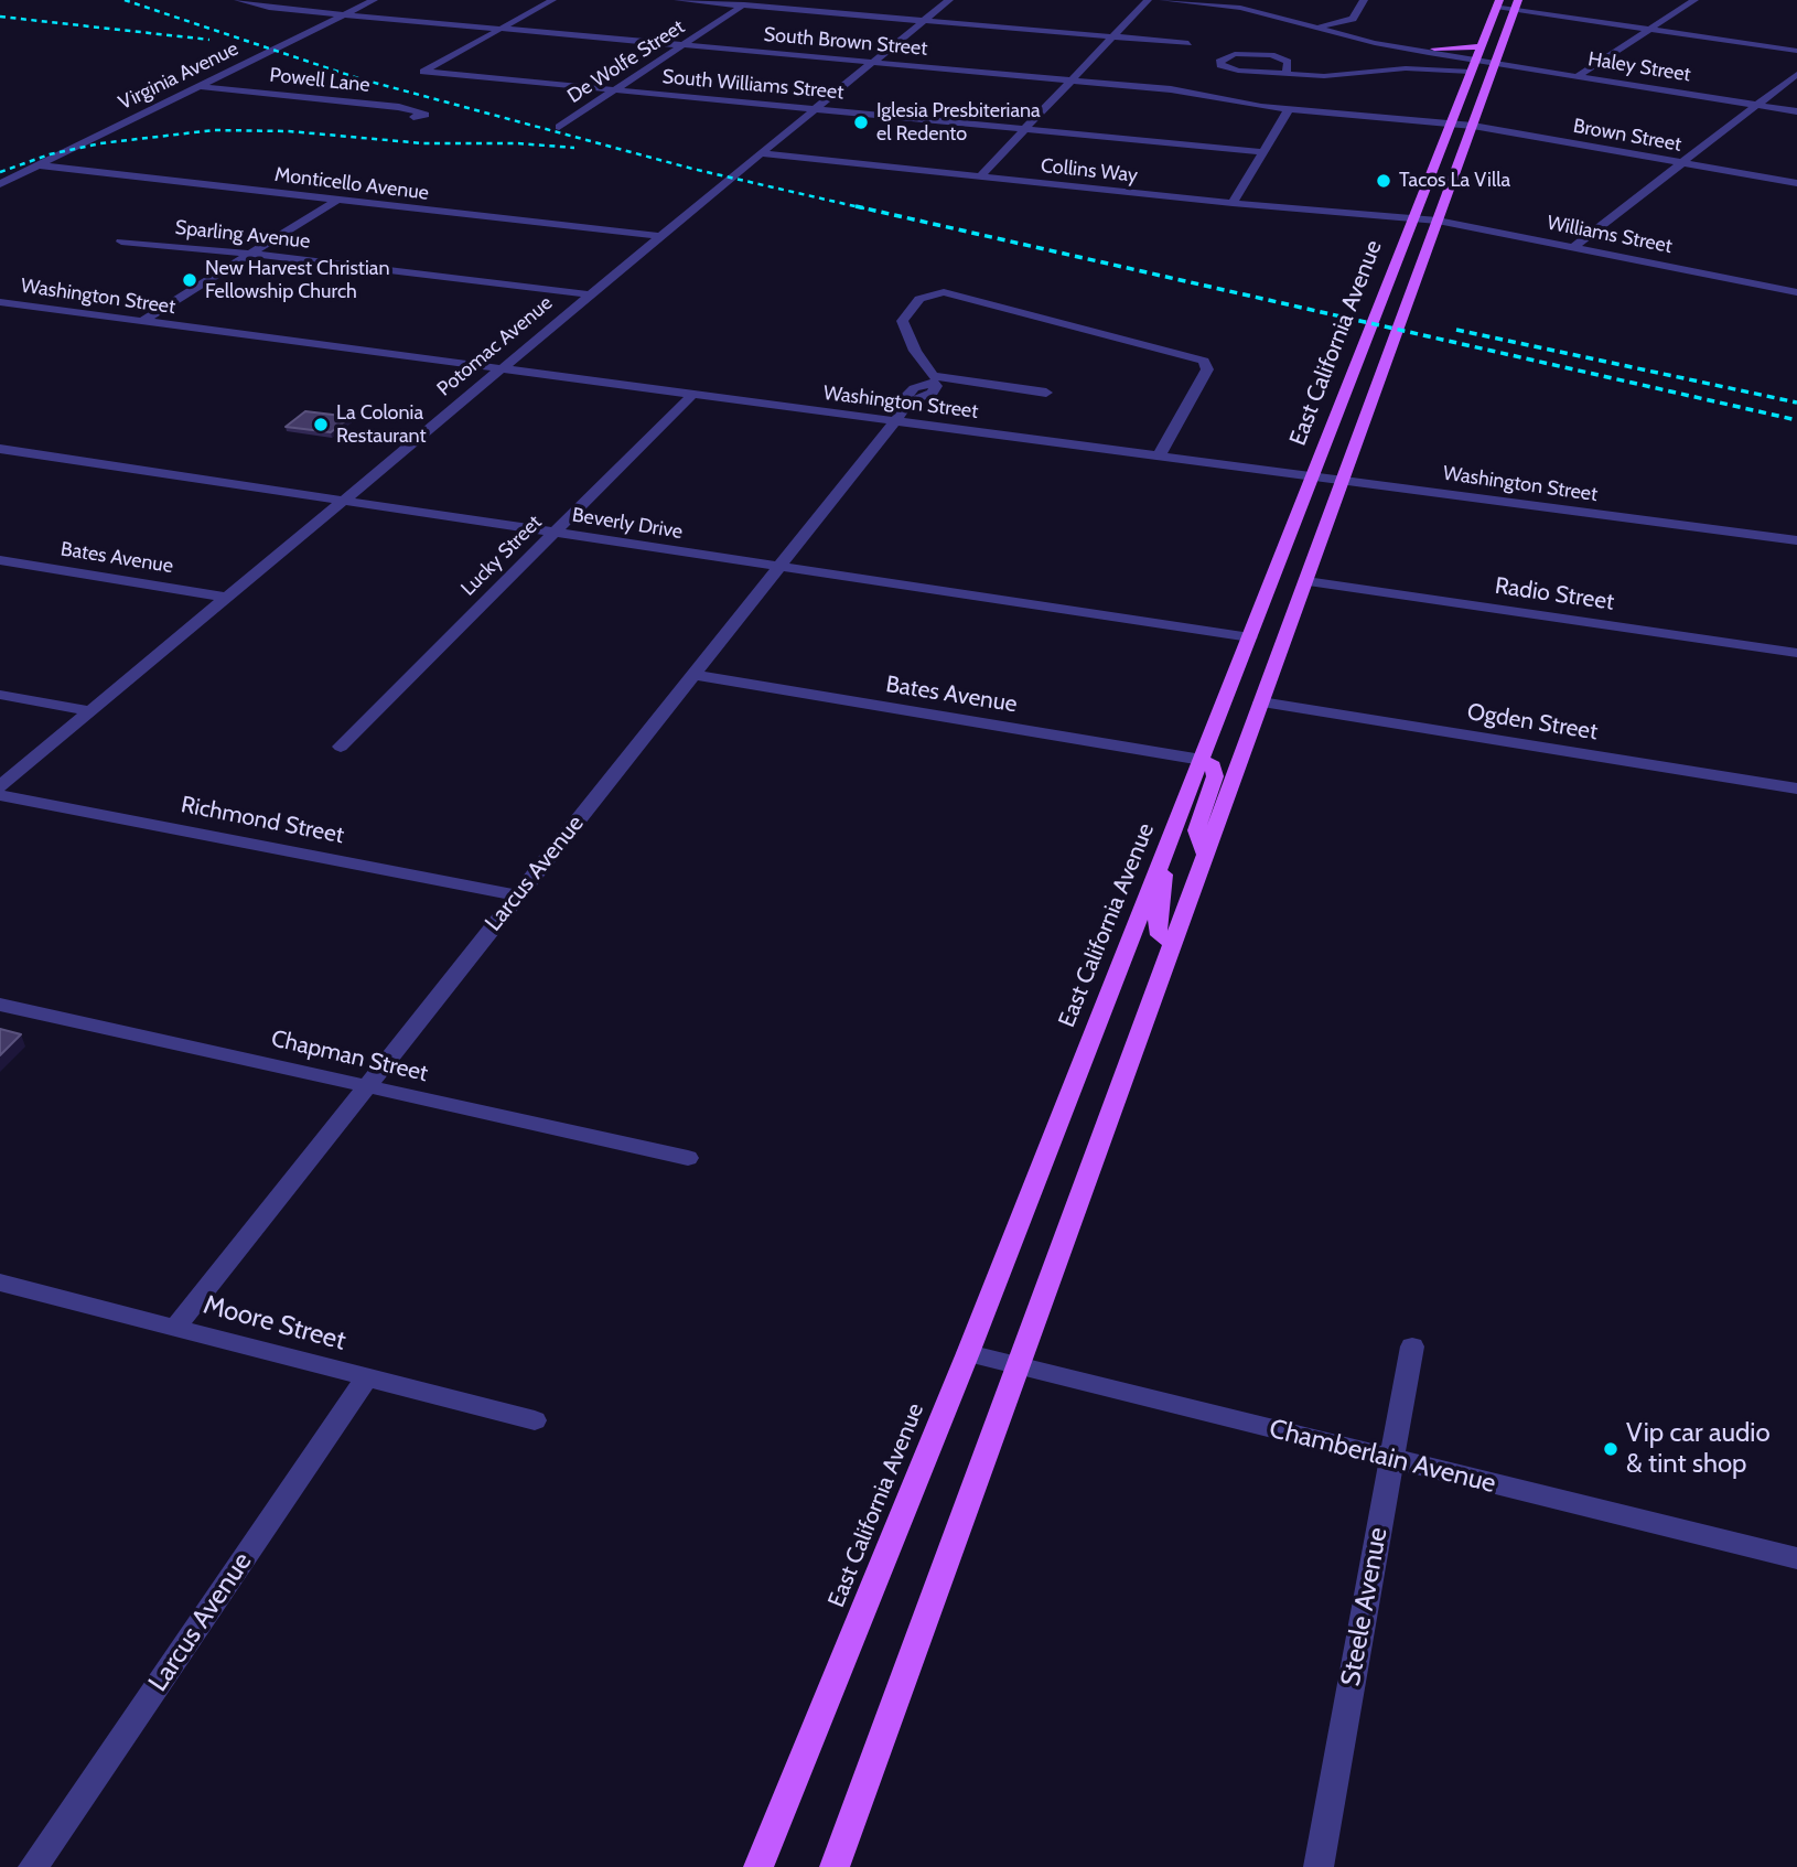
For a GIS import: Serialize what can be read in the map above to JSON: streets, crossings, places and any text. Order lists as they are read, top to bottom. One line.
{"streets":{"main road":["East California Avenue"],"street":["South Brown Street","De Wolfe Street","Haley Street","Virginia Avenue","Powell Lane","South Williams Street","Brown Street","Collins Way","Monticello Avenue","Sparling Avenue","Williams Street","Washington Street","Potomac Avenue","Beverly Drive","Lucky Street","Bates Avenue","Radio Street","Ogden Street","Richmond Street","Larcus Avenue","Chapman Street","Moore Street","Chamberlain Avenue","Steele Avenue"]},"crossings":[["South Brown Street","De Wolfe Street"],["South Brown Street","Virginia Avenue"],["South Brown Street","South Williams Street"],["South Brown Street","Brown Street"],["South Brown Street","East California Avenue"],["South Brown Street","Potomac Avenue"],["De Wolfe Street","South Williams Street"],["Haley Street","East California Avenue"],["Virginia Avenue","Powell Lane"],["Virginia Avenue","Monticello Avenue"],["South Williams Street","Potomac Avenue"],["Brown Street","East California Avenue"],["Collins Way","Williams Street"],["Collins Way","East California Avenue"],["Collins Way","Potomac Avenue"],["Monticello Avenue","Potomac Avenue"],["Sparling Avenue","Potomac Avenue"],["Williams Street","East California Avenue"],["Washington Street","East California Avenue"],["Washington Street","Potomac Avenue"],["Washington Street","Lucky Street"],["Washington Street","Larcus Avenue"],["East California Avenue","Beverly Drive"],["East California Avenue","Bates Avenue"],["East California Avenue","Chamberlain Avenue"],["Potomac Avenue","Beverly Drive"],["Potomac Avenue","Bates Avenue"],["Beverly Drive","Lucky Street"],["Beverly Drive","Larcus Avenue"],["Bates Avenue","Larcus Avenue"],["Richmond Street","Larcus Avenue"],["Larcus Avenue","Chapman Street"],["Larcus Avenue","Moore Street"],["Chamberlain Avenue","Steele Avenue"]],"places":["Iglesia Presbiteriana el Redento","Tacos La Villa","New Harvest Christian Fellowship Church","La Colonia Restaurant","Vip car audio & tint shop"]}
